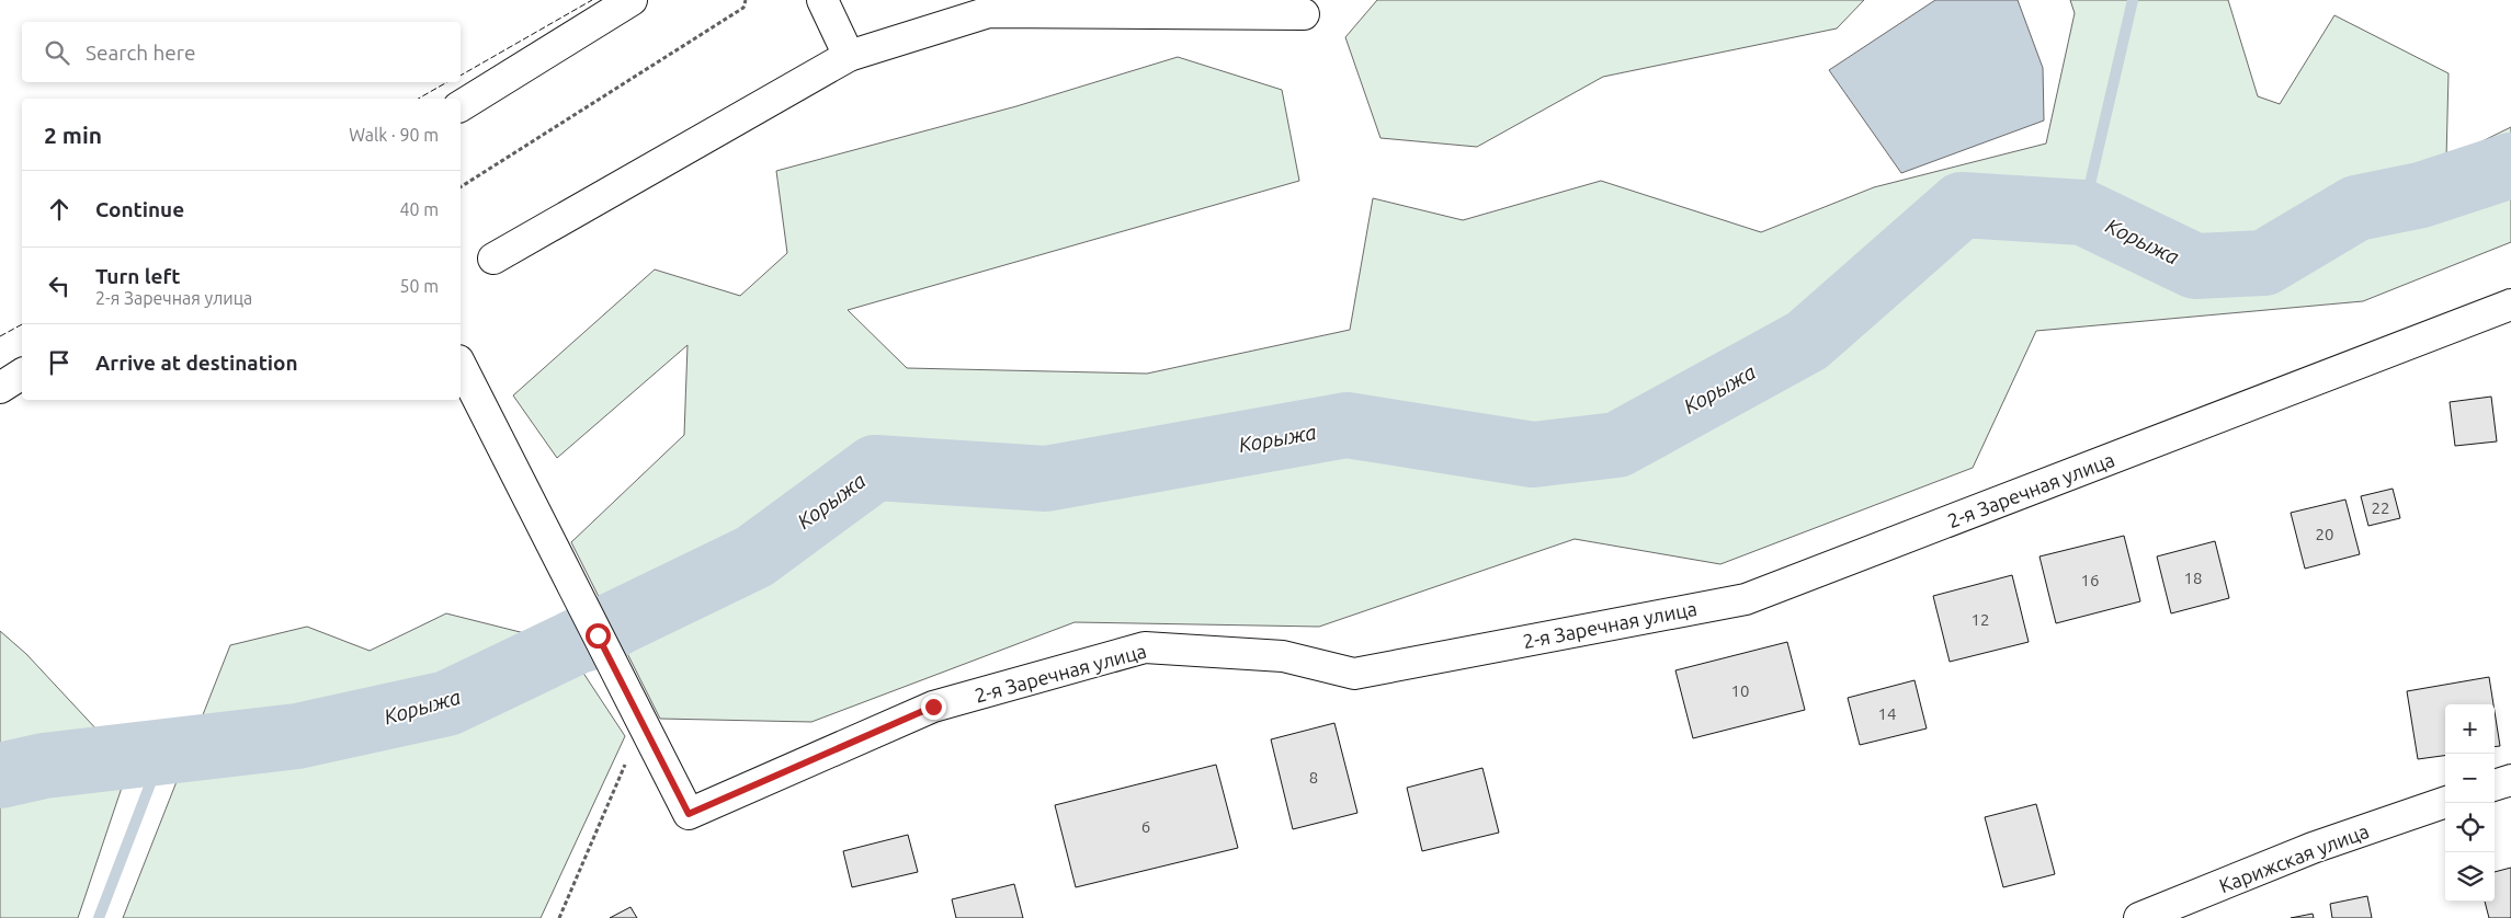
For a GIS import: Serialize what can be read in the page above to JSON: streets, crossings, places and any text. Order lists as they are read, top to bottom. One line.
{"streets":{"street":["2-я Заречная улица","Карижская улица"]},"water":["Корыжа"],"house_numbers":["22","20","18","16","12","10","14","8","6"],"page":{"search":"Search here","heading":["2 min","Walk · 90 m"],"list":[["Continue","40 m"],["Turn left","2-я Заречная улица","50 m"],"Arrive at destination"],"map_buttons":["+","−"]}}
